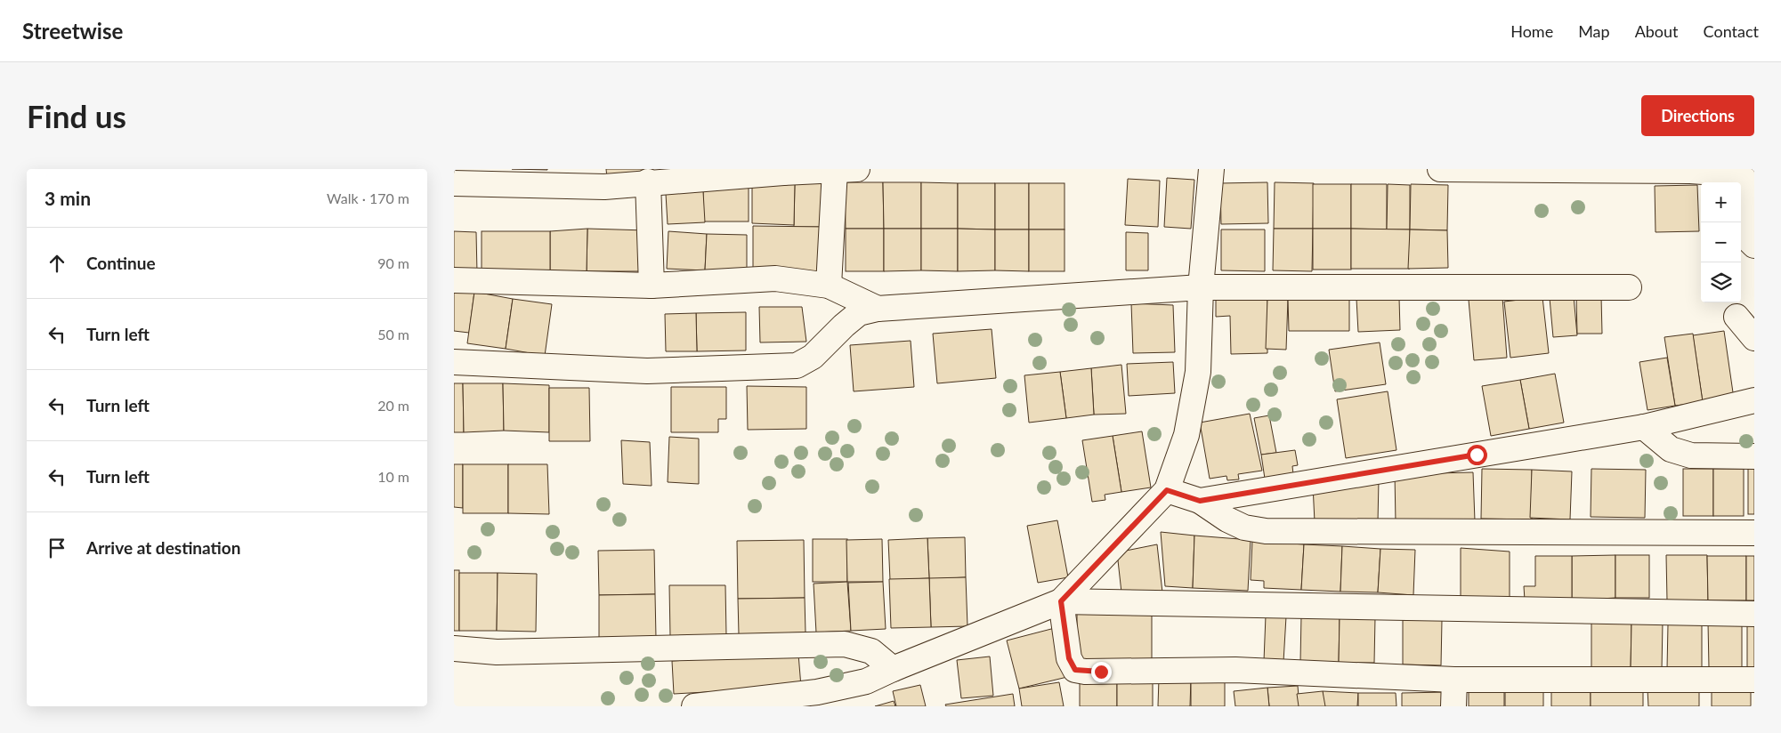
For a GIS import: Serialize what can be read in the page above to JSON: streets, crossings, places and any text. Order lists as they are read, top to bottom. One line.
{"page":{"header":"Streetwise","nav":["Home","Map","About","Contact"],"buttons":"Directions","title":"Find us","heading":["3 min","Walk · 170 m"],"map_buttons":["+","−"],"list":[["Continue","90 m"],["Turn left","50 m"],["Turn left","20 m"],["Turn left","10 m"],"Arrive at destination"]}}
